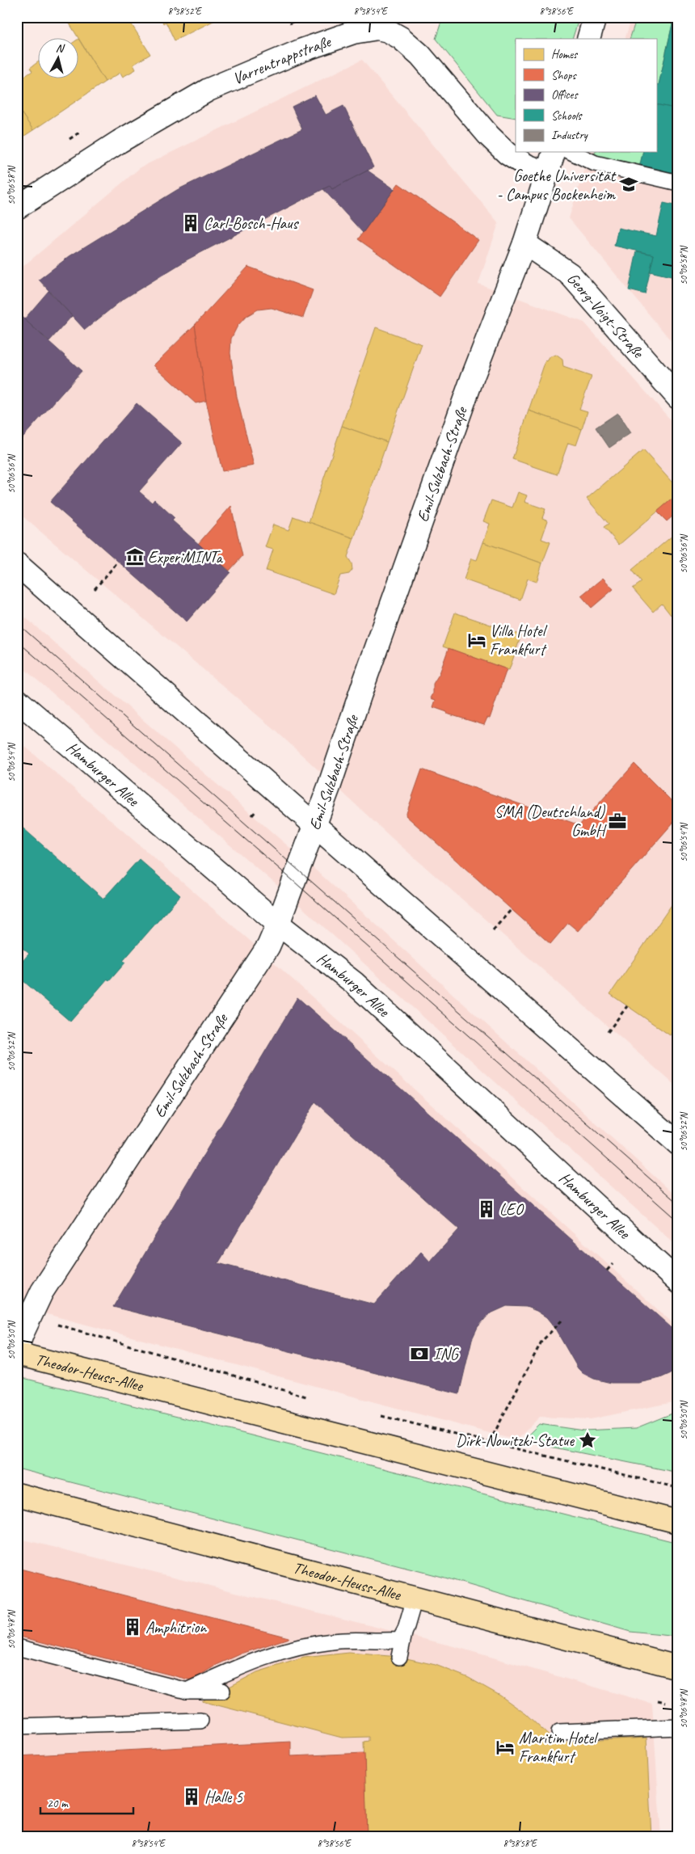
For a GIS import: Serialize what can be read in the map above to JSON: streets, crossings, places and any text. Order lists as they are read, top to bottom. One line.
{"streets":{"main road":["Theodor-Heuss-Allee"],"street":["Varrentrappstraße","Georg-Voigt-Straße","Emil-Sulzbach-Straße","Hamburger Allee"]},"crossings":[["Varrentrappstraße","Emil-Sulzbach-Straße"],["Georg-Voigt-Straße","Emil-Sulzbach-Straße"],["Emil-Sulzbach-Straße","Hamburger Allee"]],"places":{"school or university":["Goethe Universität - Campus Bockenheim"],"building":["Carl-Bosch-Haus","LEO","Amphitrion","Halle 5"],"museum":["ExperiMINTa"],"hotel":["Villa Hotel Frankfurt","Maritim Hotel Frankfurt"],"office":["SMA (Deutschland) GmbH"],"bank":["ING"],"place":["Dirk-Nowitzki-Statue"]},"legend":["Homes","Shops","Offices","Schools","Industry"],"scale_bar":"20 m","north":"top","coordinates":["8°38'52\"E","8°38'54\"E","8°38'56\"E","50°06'58\"N","50°06'56\"N","50°06'54\"N","50°06'52\"N","50°06'50\"N","50°06'48\"N","8°38'58\"E"]}
